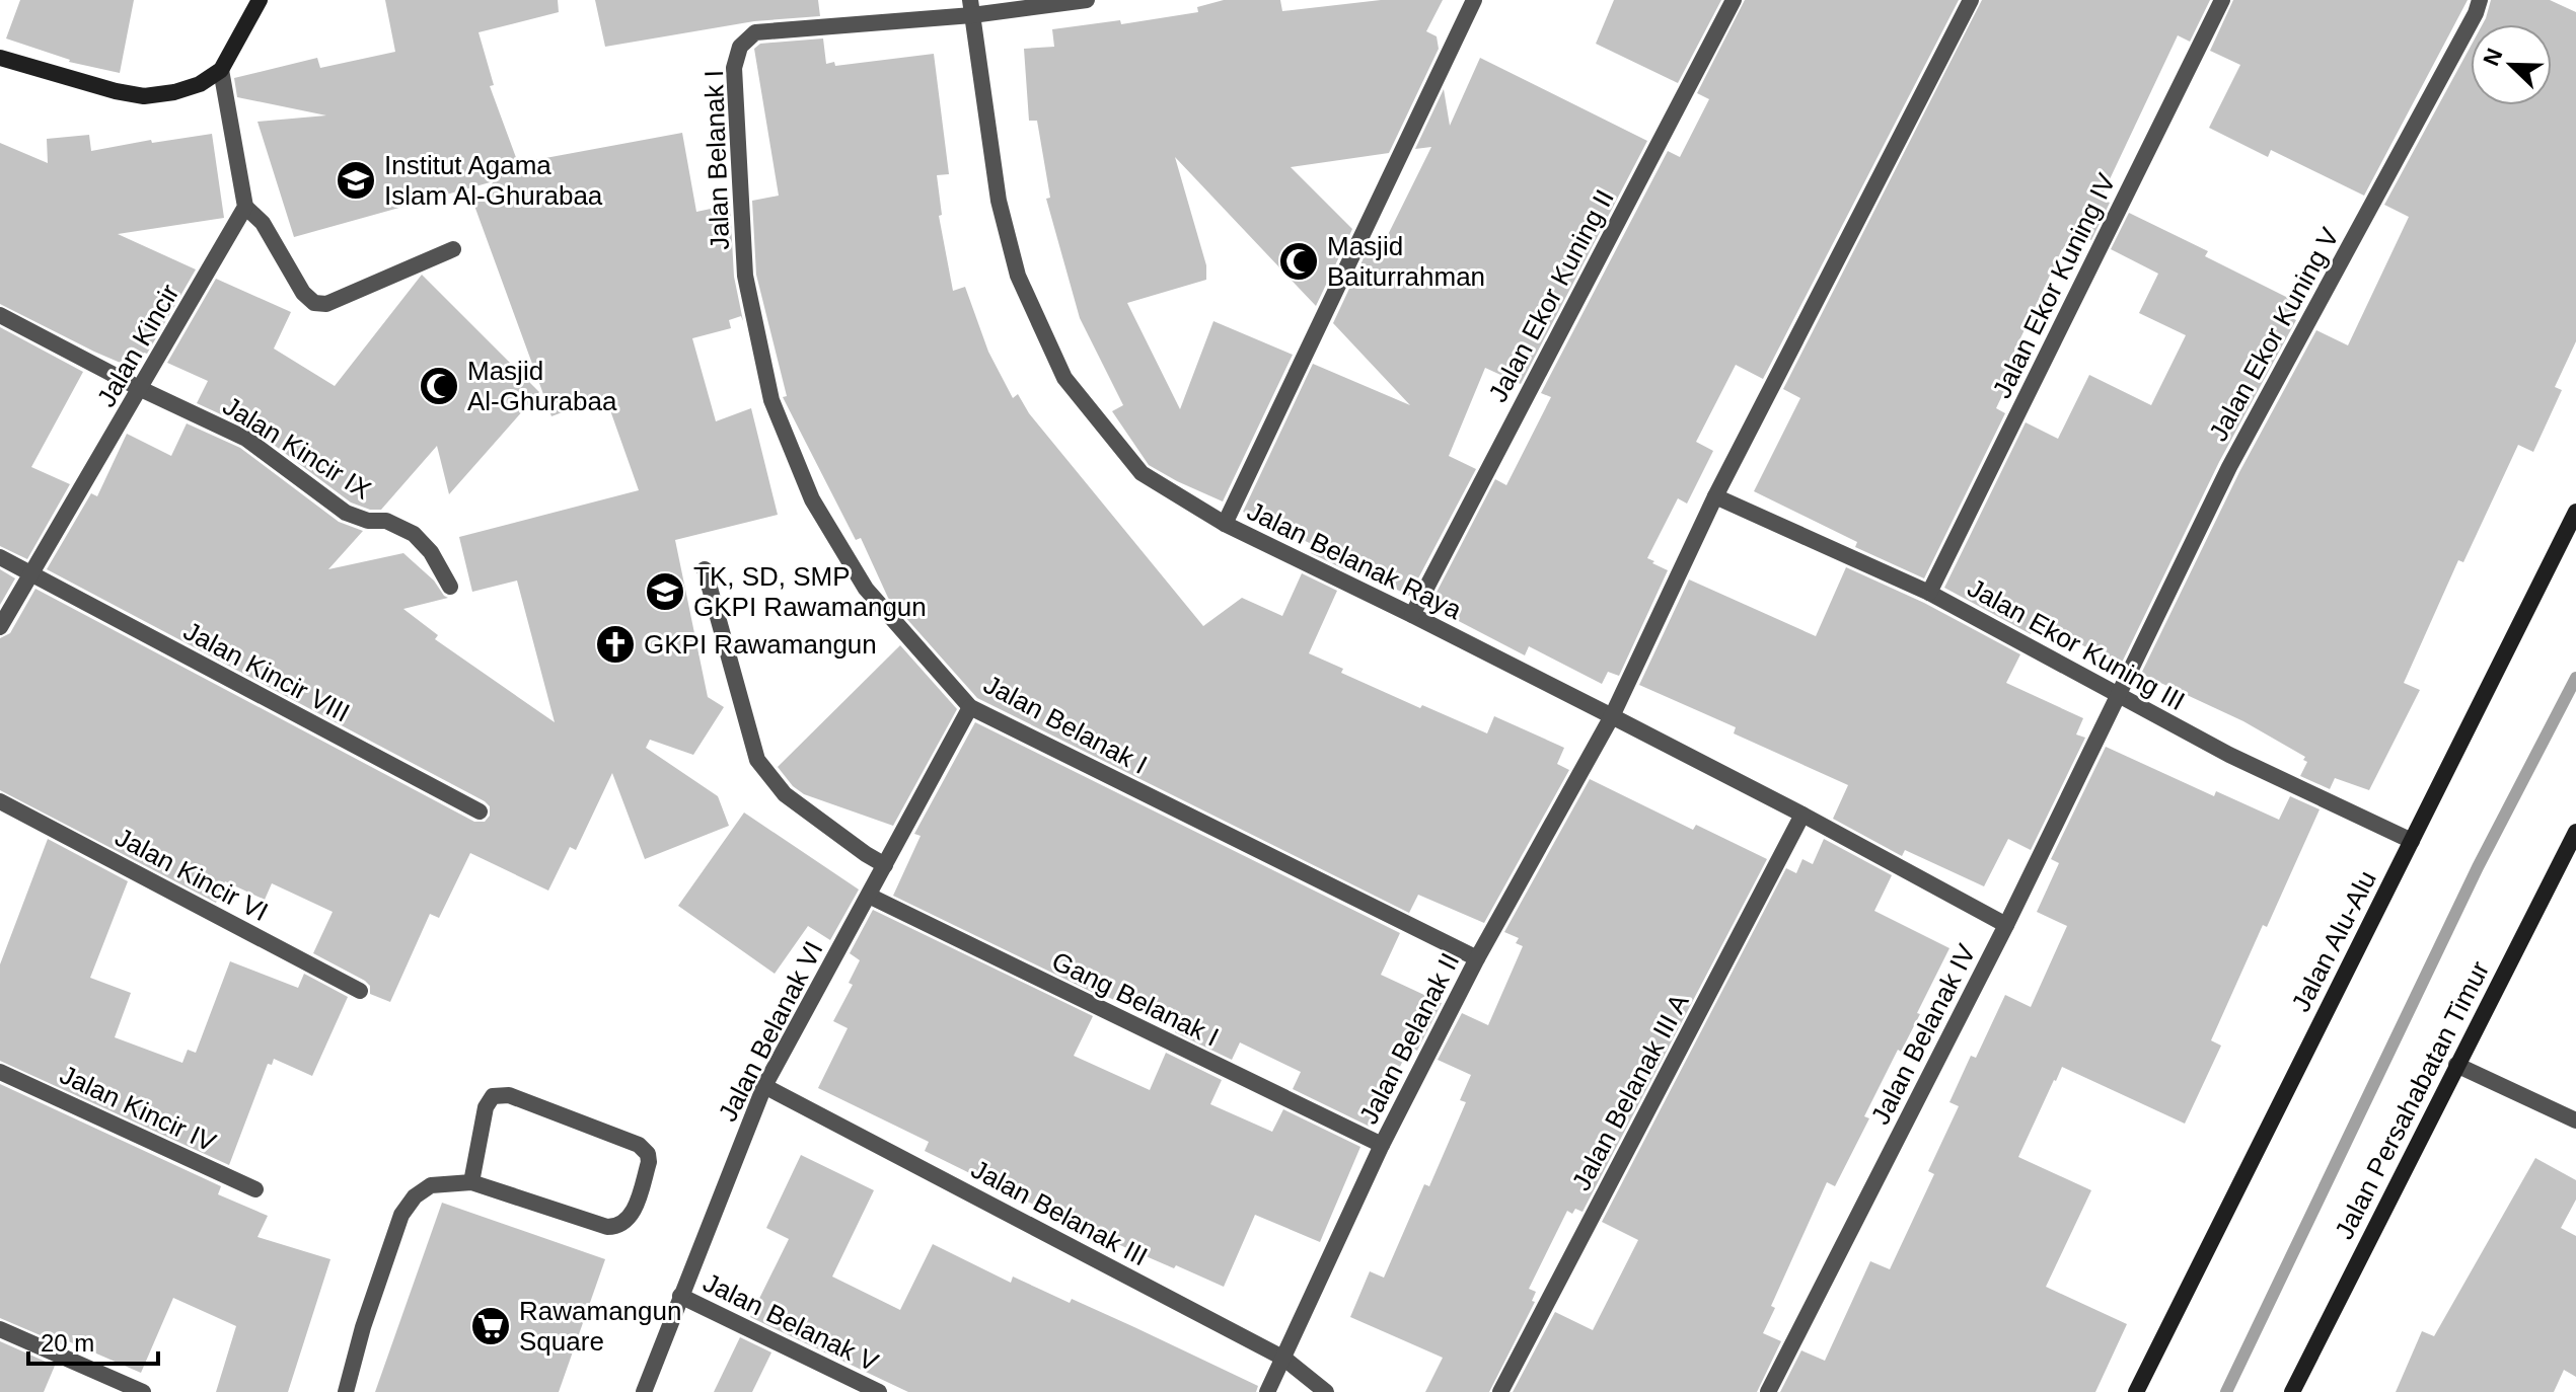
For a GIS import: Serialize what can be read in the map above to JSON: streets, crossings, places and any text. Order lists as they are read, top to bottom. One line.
{"streets":{"street":["Jalan Belanak I","Jalan Ekor Kuning IV","Jalan Ekor Kuning II","Jalan Ekor Kuning V","Jalan Kincir","Jalan Kincir IX","Jalan Belanak Raya","Jalan Ekor Kuning III","Jalan Kincir VIII","Jalan Kincir VI","Jalan Alu-Alu","Gang Belanak I","Jalan Belanak VI","Jalan Belanak IV","Jalan Belanak II","Jalan Belanak III A","Jalan Persahabatan Timur","Jalan Kincir IV","Jalan Belanak III","Jalan Belanak V"]},"crossings":[["Jalan Belanak I","Jalan Belanak Raya"],["Jalan Belanak I","Jalan Belanak VI"],["Jalan Belanak I","Jalan Belanak II"],["Jalan Ekor Kuning IV","Jalan Ekor Kuning III"],["Jalan Ekor Kuning II","Jalan Belanak Raya"],["Jalan Ekor Kuning V","Jalan Ekor Kuning III"],["Jalan Ekor Kuning V","Jalan Belanak IV"],["Jalan Kincir","Jalan Kincir IX"],["Jalan Kincir","Jalan Kincir VIII"],["Jalan Belanak Raya","Jalan Belanak IV"],["Jalan Belanak Raya","Jalan Belanak II"],["Jalan Belanak Raya","Jalan Belanak III A"],["Jalan Ekor Kuning III","Jalan Alu-Alu"],["Jalan Ekor Kuning III","Jalan Belanak IV"],["Gang Belanak I","Jalan Belanak VI"],["Gang Belanak I","Jalan Belanak II"],["Jalan Belanak VI","Jalan Belanak III"],["Jalan Belanak VI","Jalan Belanak V"],["Jalan Belanak II","Jalan Belanak III"]],"places":{"school or university":["Institut Agama Islam Al-Ghurabaa","TK, SD, SMP GKPI Rawamangun"],"mosque":["Masjid Baiturrahman","Masjid Al-Ghurabaa"],"church":["GKPI Rawamangun"],"supermarket":["Rawamangun Square"]},"scale_bar":"20 m","north":"top left"}
